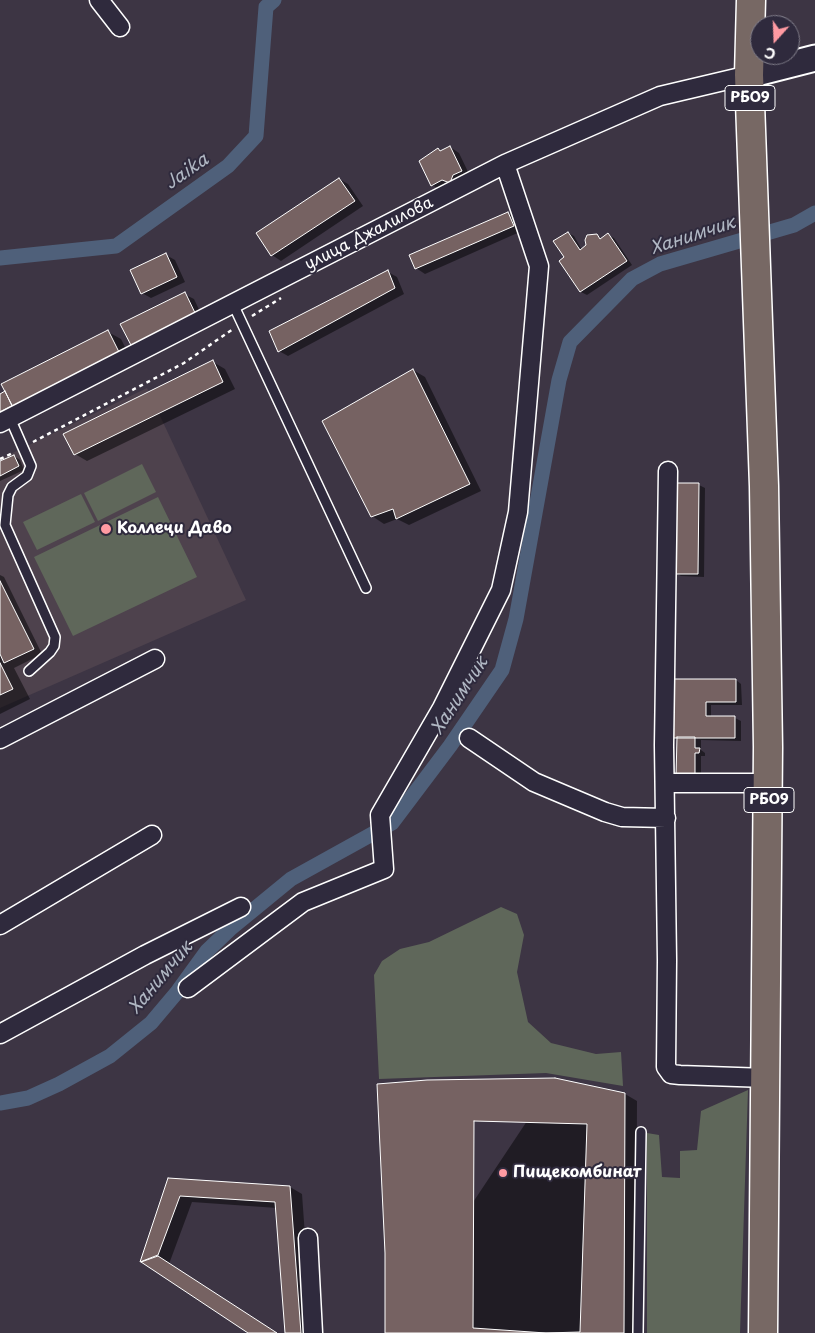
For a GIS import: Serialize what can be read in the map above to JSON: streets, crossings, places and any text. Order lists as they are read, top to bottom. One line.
{"streets":{"highway":["РБ09"],"street":["улица Джалилова"]},"crossings":[["РБ09","улица Джалилова"]],"water":["Jaika","Ханимчик"],"places":["Коллеҷи Даво","Пищекомбинат"],"north":"bottom"}
